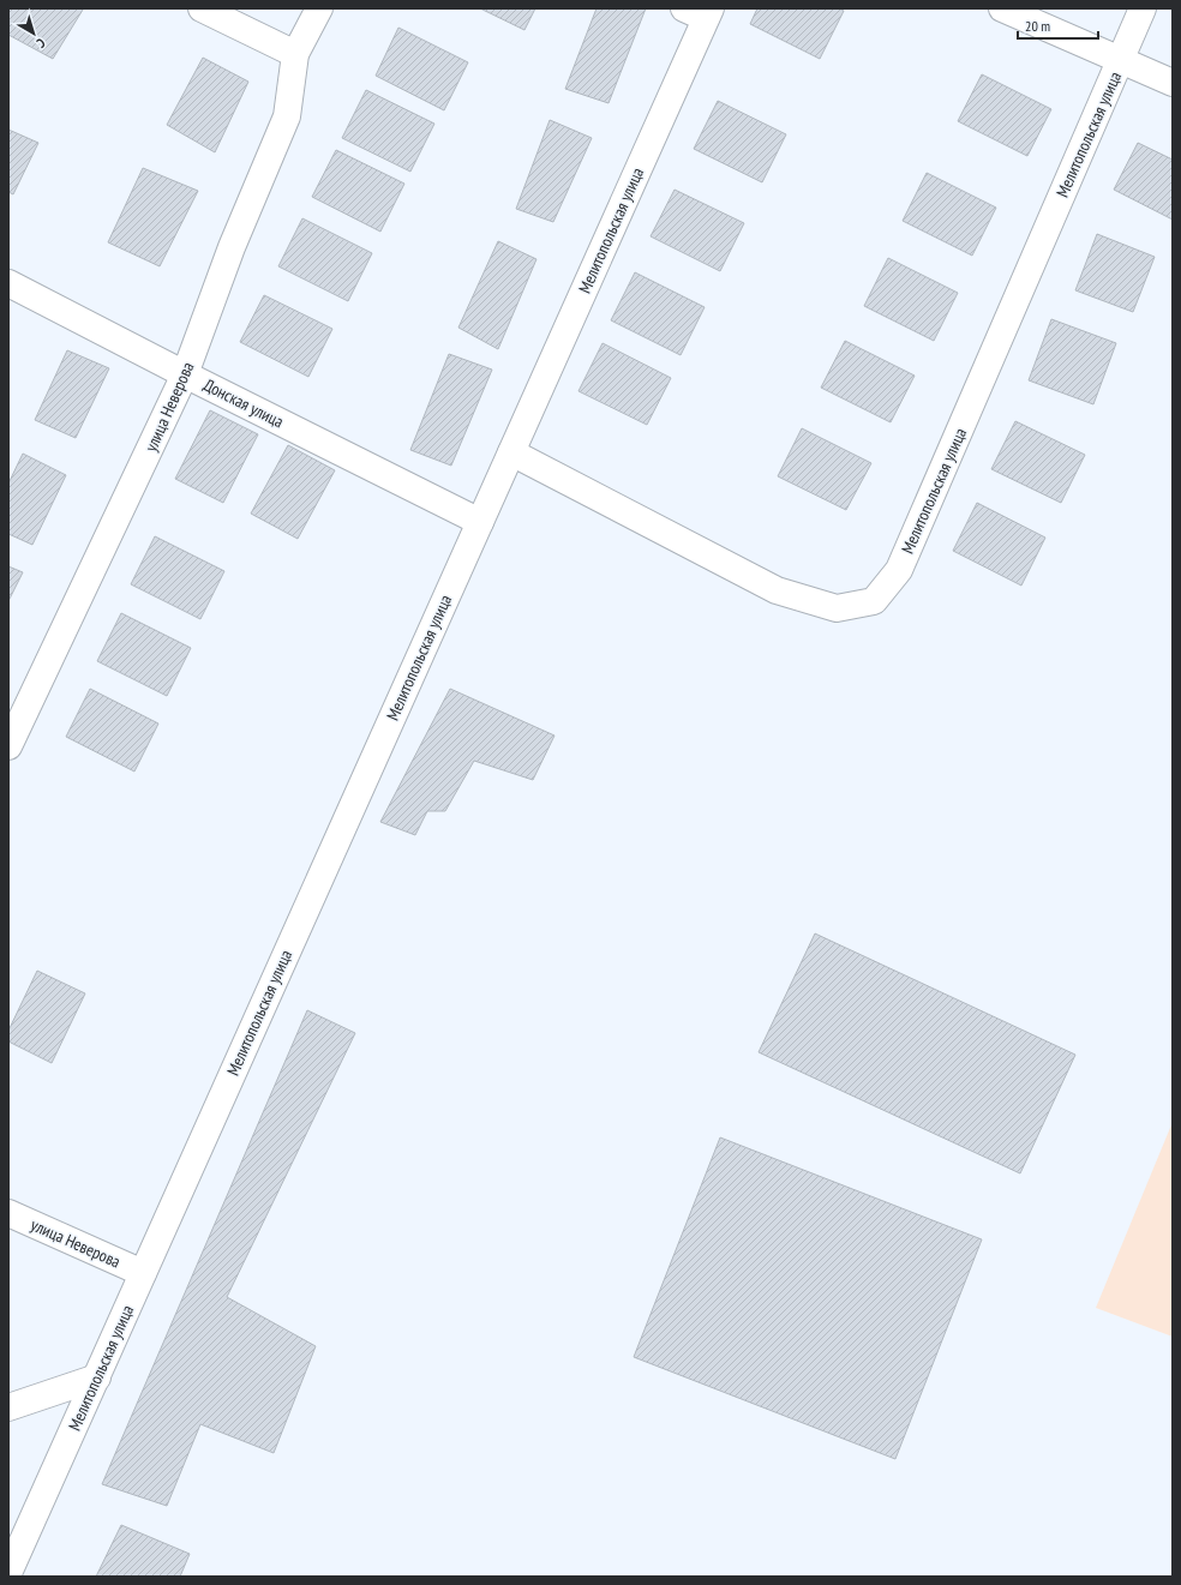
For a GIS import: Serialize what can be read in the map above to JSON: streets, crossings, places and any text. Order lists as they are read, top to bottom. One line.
{"streets":{"street":["Мелитопольская улица","Донская улица","улица Неверова"]},"crossings":[["Мелитопольская улица","Донская улица"],["Мелитопольская улица","улица Неверова"],["Донская улица","улица Неверова"]],"scale_bar":"20 m","north":"bottom right"}
